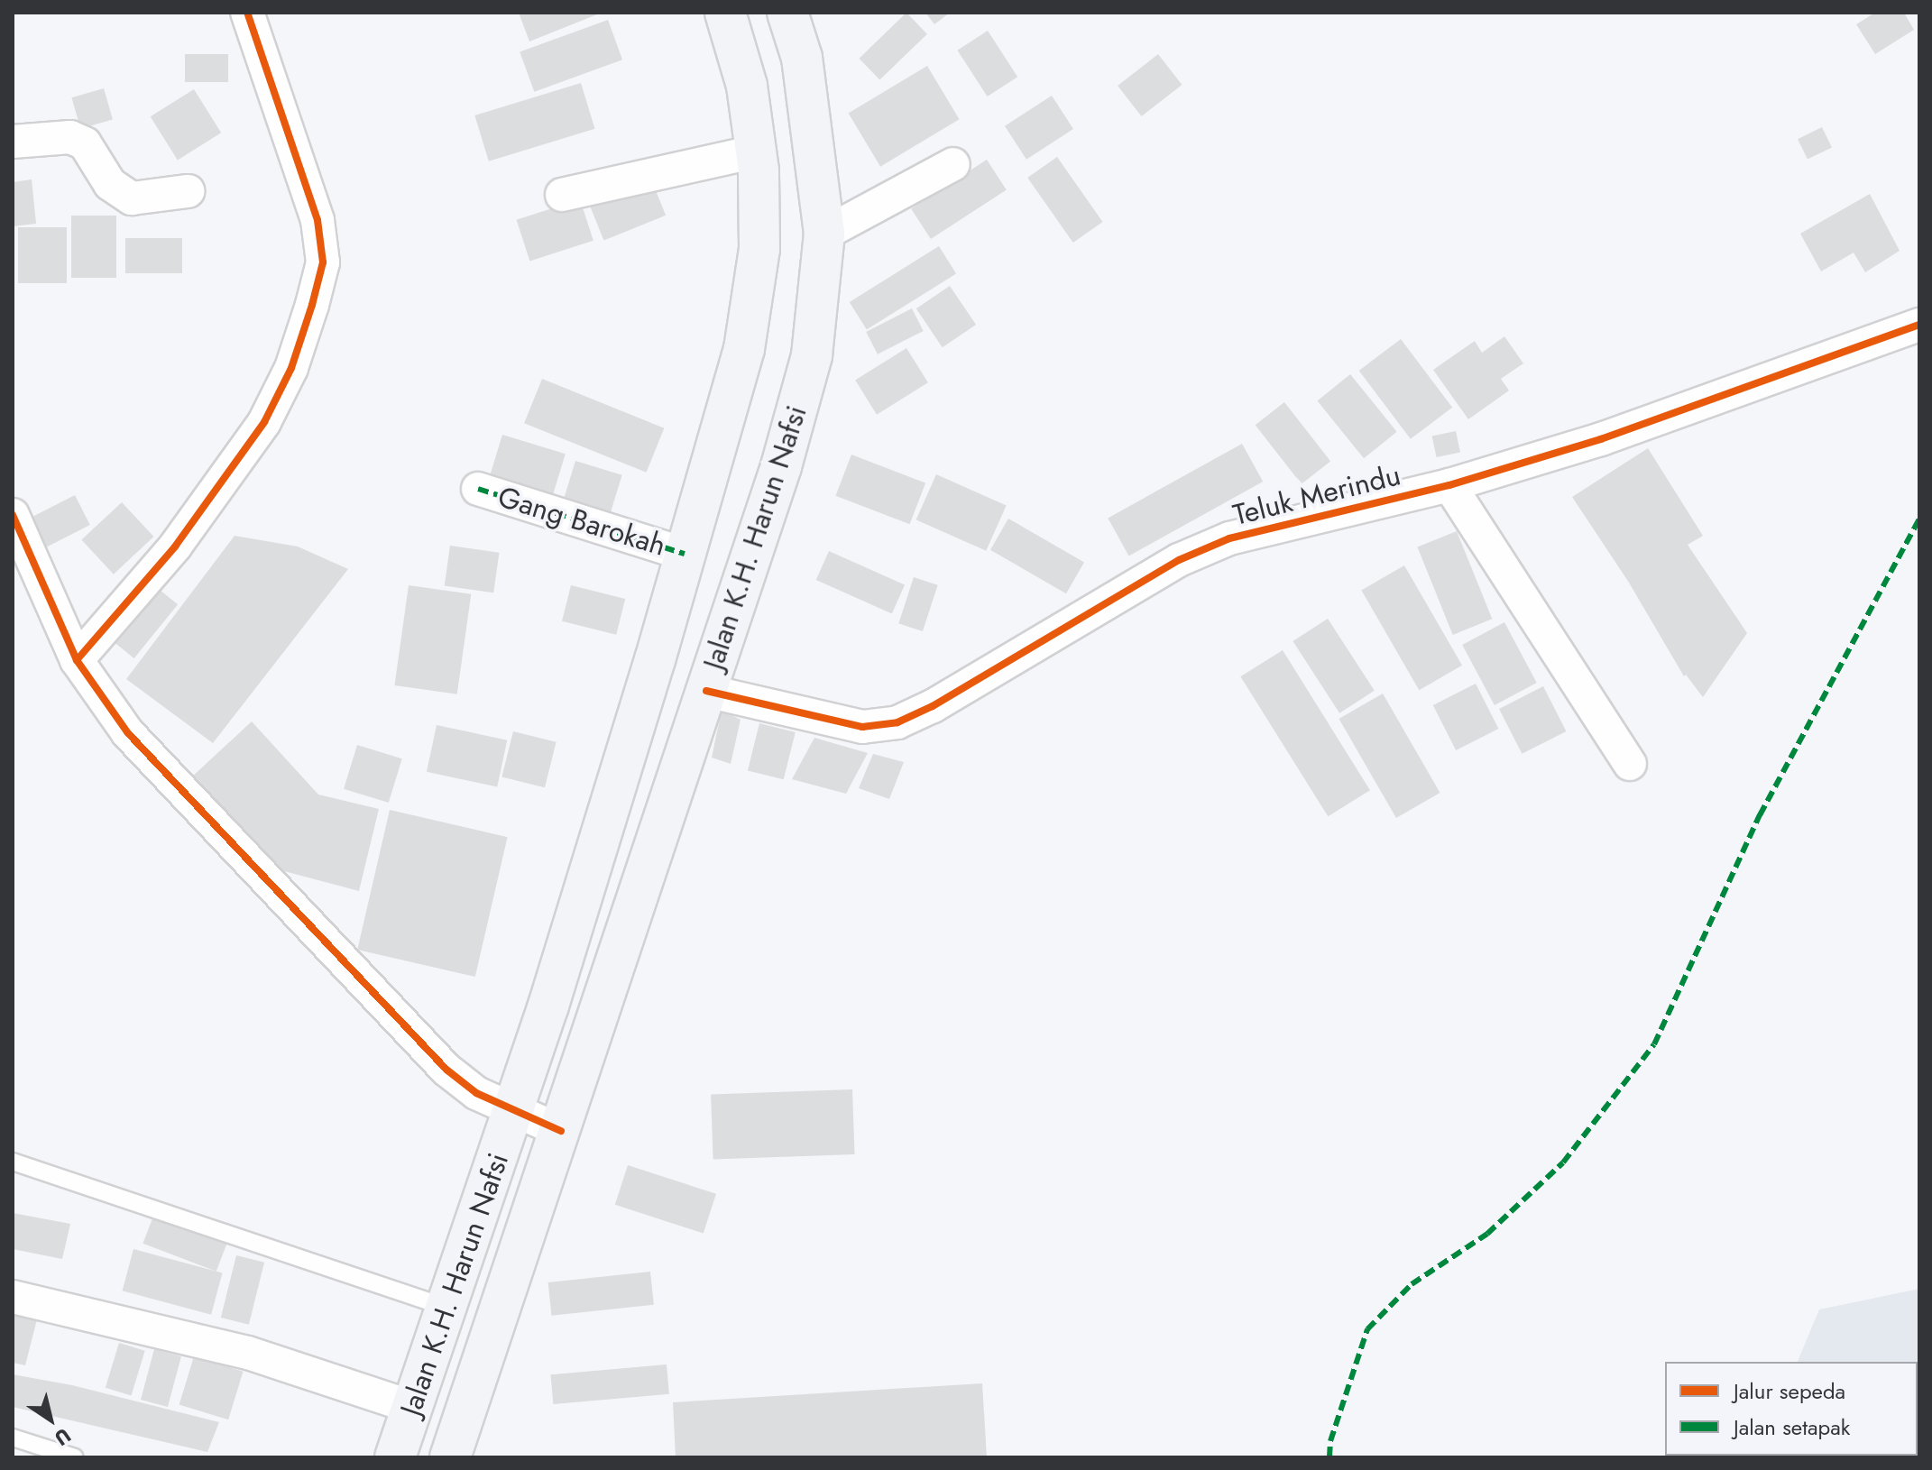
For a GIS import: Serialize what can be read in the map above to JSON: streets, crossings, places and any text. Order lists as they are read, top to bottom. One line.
{"streets":{"main road":["Jalan K.H. Harun Nafsi"],"street":["Teluk Merindu","Gang Barokah"]},"crossings":[["Teluk Merindu","Jalan K.H. Harun Nafsi"],["Gang Barokah","Jalan K.H. Harun Nafsi"]],"legend":["Jalur sepeda","Jalan setapak"],"north":"bottom right"}
